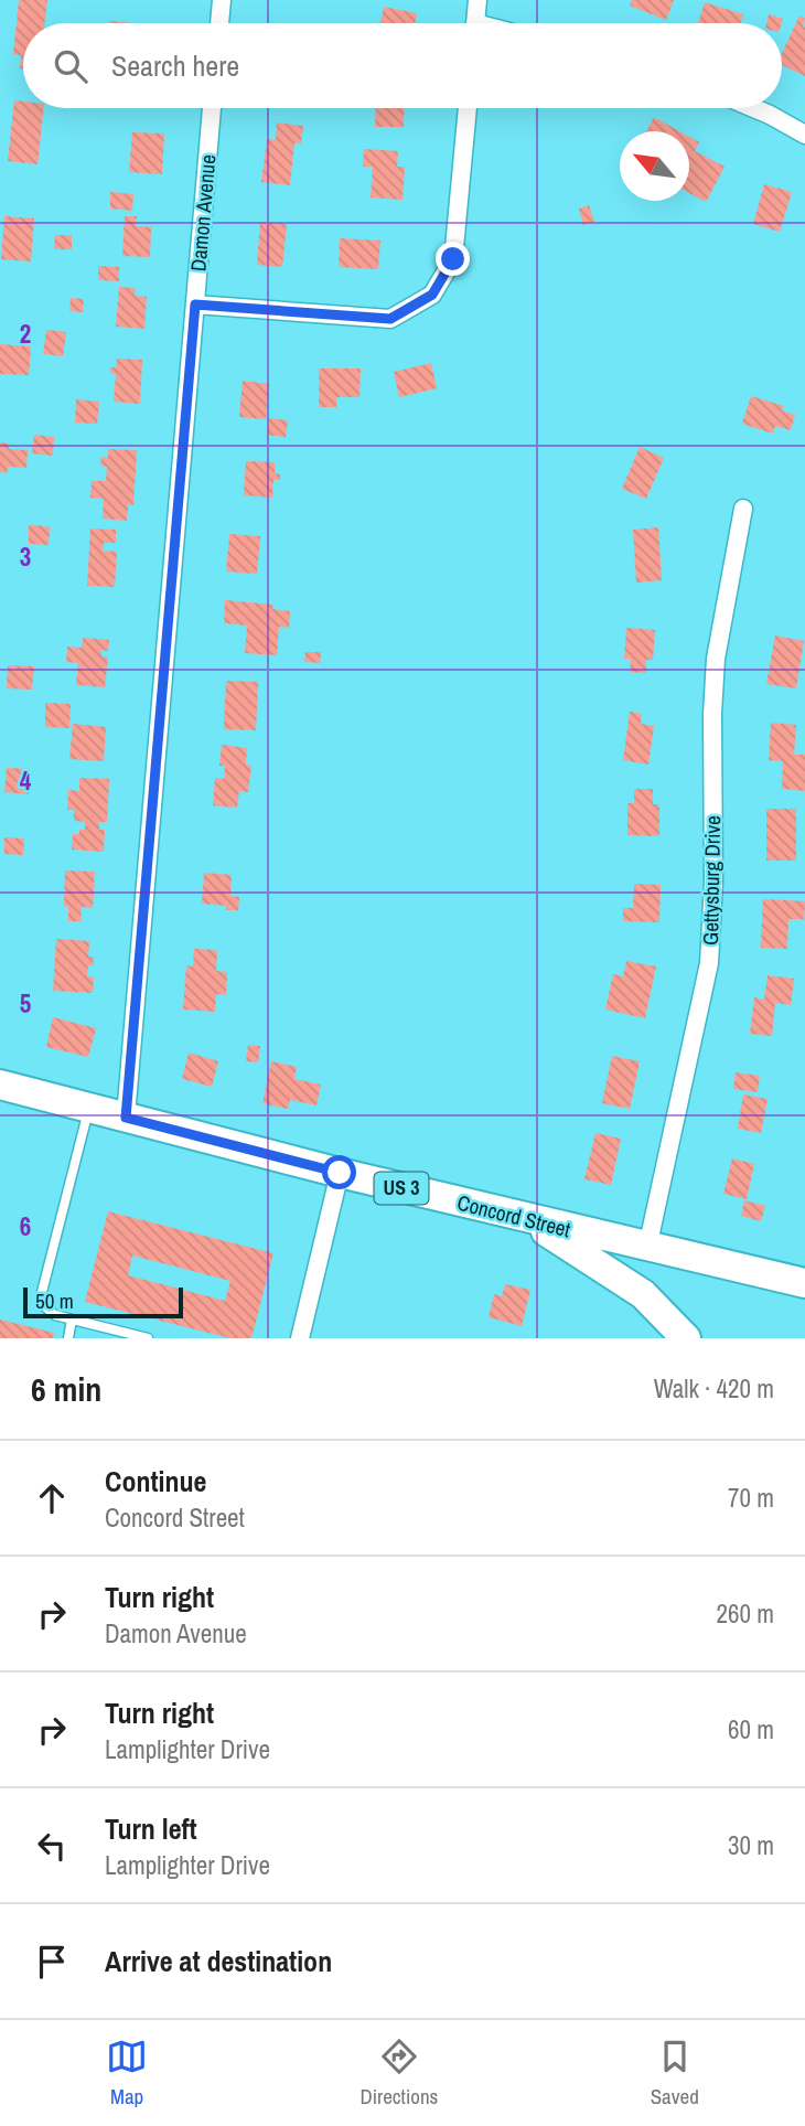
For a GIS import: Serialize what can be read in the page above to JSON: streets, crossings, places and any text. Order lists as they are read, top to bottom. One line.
{"streets":{"main road":["US 3","Concord Street"],"street":["Damon Avenue","Gettysburg Drive"]},"crossings":[["Damon Avenue","Concord Street"],["Gettysburg Drive","Concord Street"]],"scale_bar":"50 m","north":"top left","page":{"search":"Search here","scale":"50 m","heading":["6 min","Walk · 420 m"],"list":[["Continue","Concord Street","70 m"],["Turn right","Damon Avenue","260 m"],["Turn right","Lamplighter Drive","60 m"],["Turn left","Lamplighter Drive","30 m"],"Arrive at destination"],"nav":["Map","Directions","Saved"]},"grid":{"rows":["2","3","4","5","6"]}}
